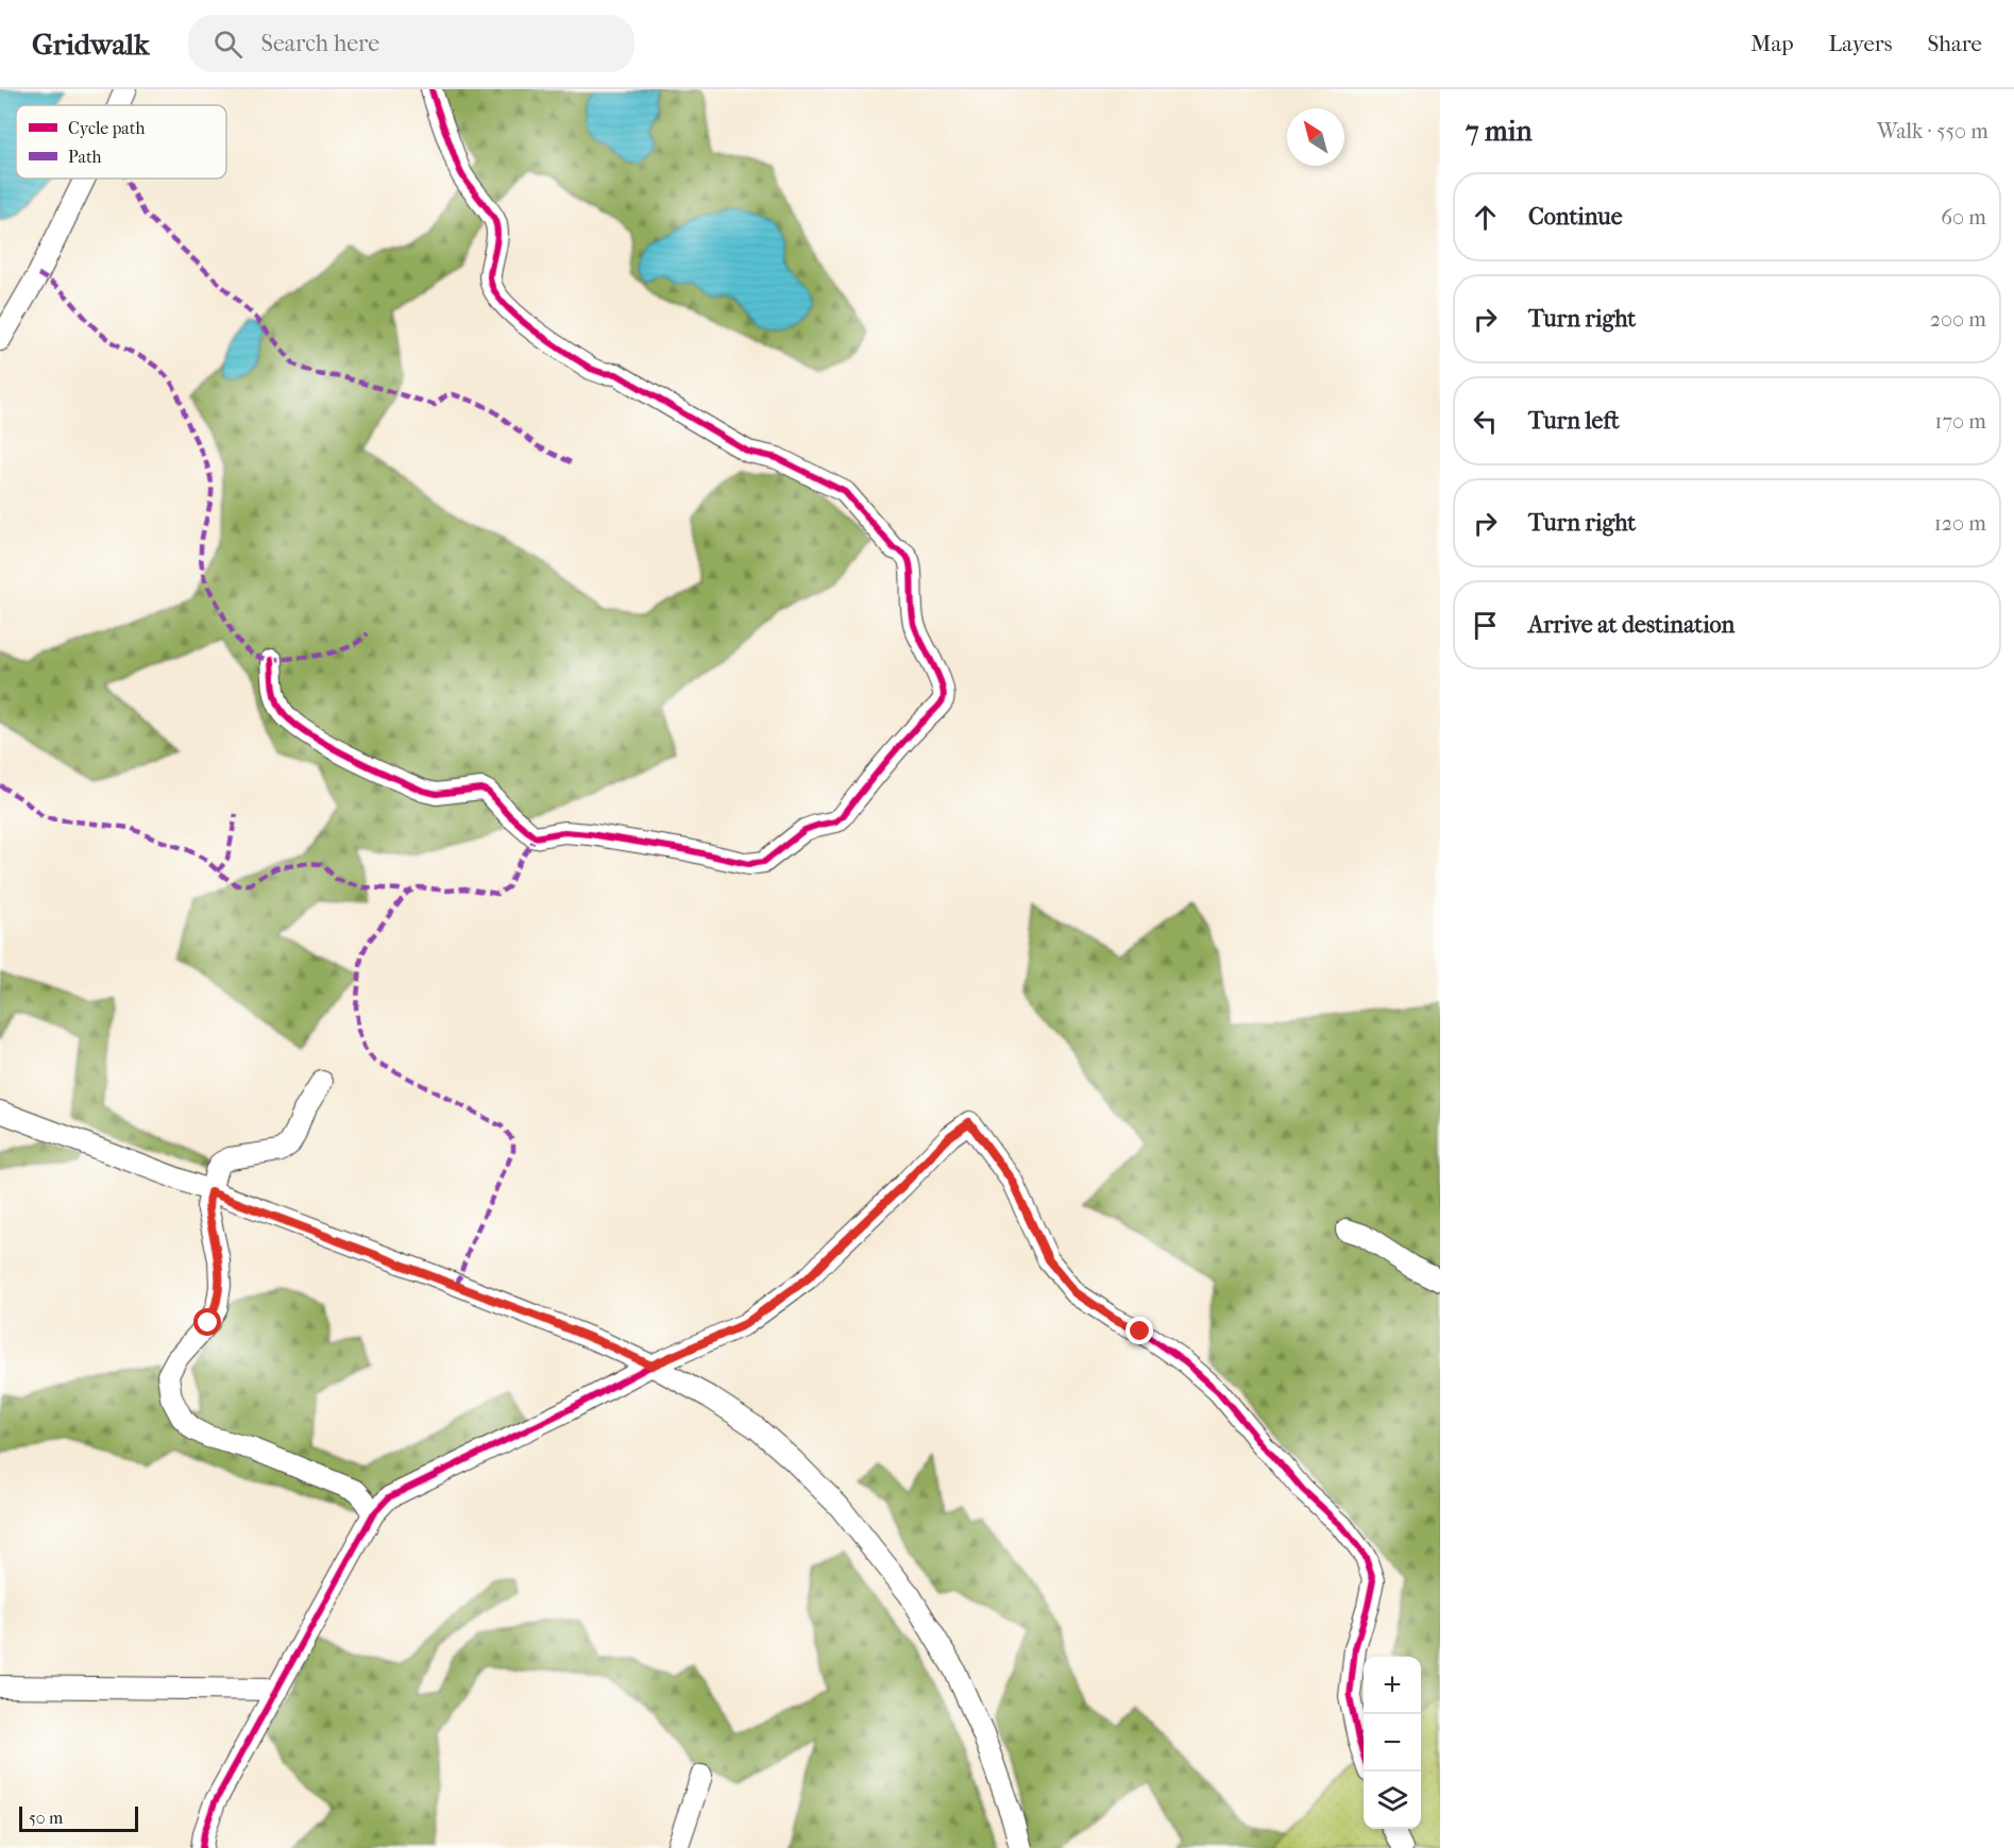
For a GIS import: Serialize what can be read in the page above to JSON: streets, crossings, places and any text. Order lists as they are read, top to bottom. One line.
{"legend":["Cycle path","Path"],"scale_bar":"50 m","north":"top left","page":{"header":"Gridwalk","search":"Search here","nav":["Map","Layers","Share"],"heading":["7 min","Walk · 550 m"],"list":[["Continue","60 m"],["Turn right","200 m"],["Turn left","170 m"],["Turn right","120 m"],"Arrive at destination"],"map_buttons":["+","−"],"scale":"50 m"}}
